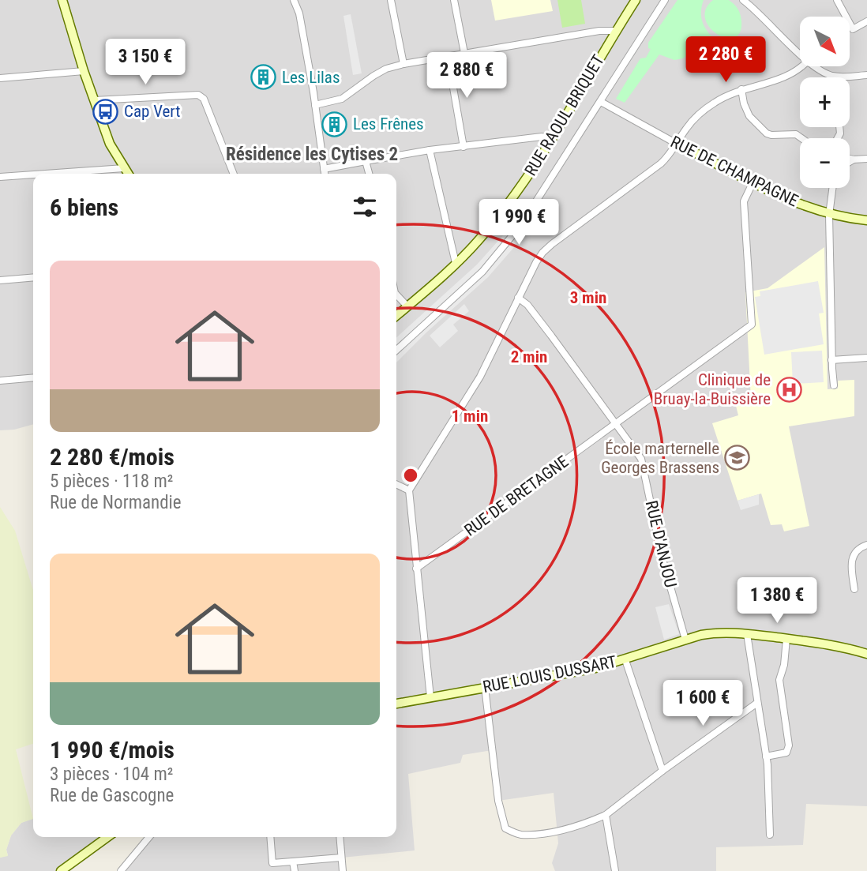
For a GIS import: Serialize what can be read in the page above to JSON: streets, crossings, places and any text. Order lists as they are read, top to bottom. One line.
{"streets":{"street":["RUE RAOUL BRIQUET","RUE DE CHAMPAGNE","RUE DE BRETAGNE","RUE D'ANJOU","RUE LOUIS DUSSART"]},"crossings":[["RUE DE CHAMPAGNE","RUE DE BRETAGNE"],["RUE DE BRETAGNE","RUE D'ANJOU"],["RUE D'ANJOU","RUE LOUIS DUSSART"]],"districts":["Résidence les Cytises 2"],"places":{"building":["Les Lilas","Les Frênes"],"bus stop":["Cap Vert"],"hospital":["Clinique de Bruay-la-Buissière"],"school or university":["École marternelle Georges Brassens"]},"north":"bottom right","page":{"map_buttons":["+","−"],"price":["2 280 €","3 150 €","2 880 €","1 990 €","1 380 €","1 600 €"],"heading":"6 biens","list":[{"name":"2 280 €/mois","note":"5 pièces · 118 m² · Rue de Normandie"},{"name":"1 990 €/mois","note":"3 pièces · 104 m² · Rue de Gascogne"}]},"rings":["3 min","2 min","1 min"]}
